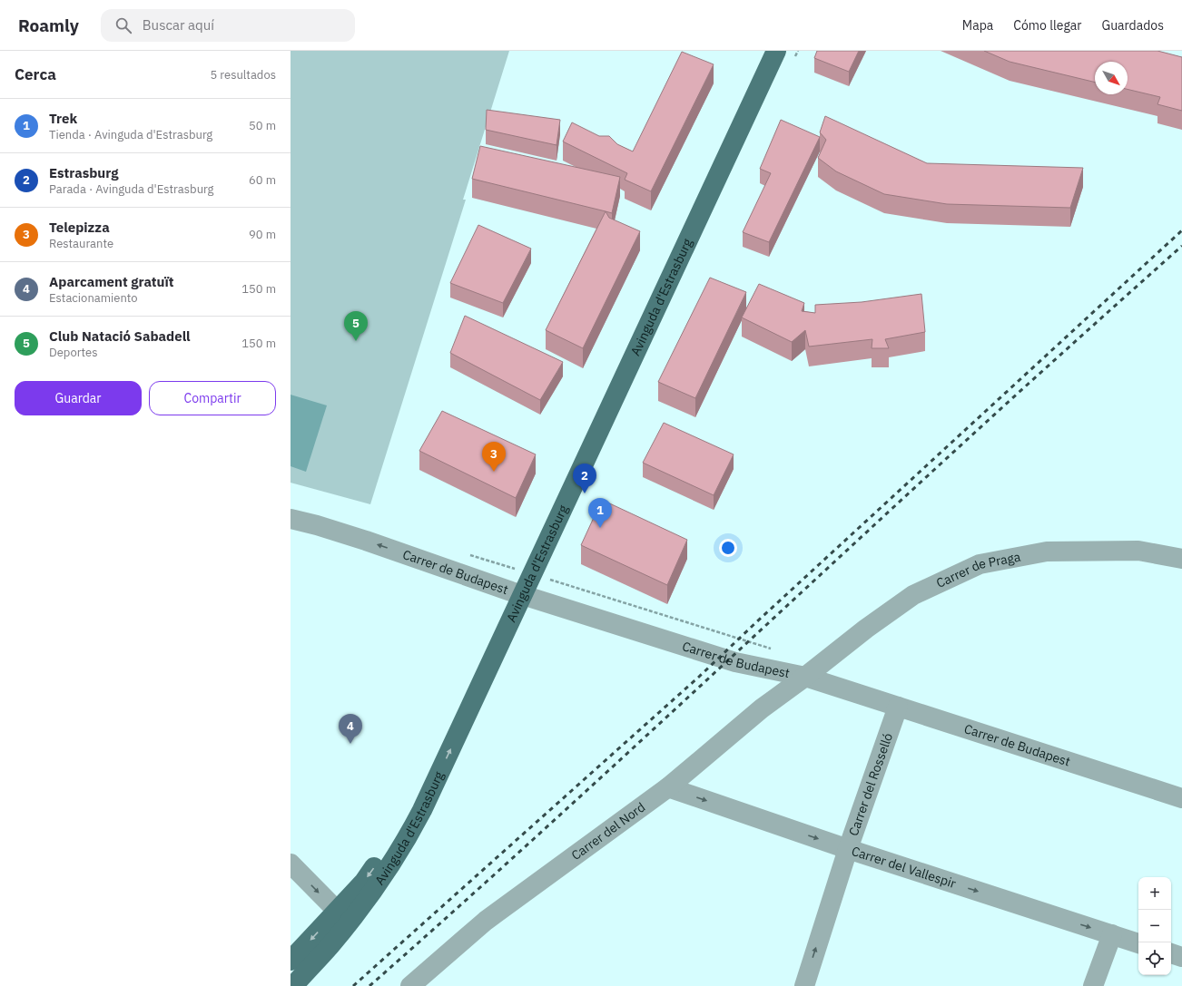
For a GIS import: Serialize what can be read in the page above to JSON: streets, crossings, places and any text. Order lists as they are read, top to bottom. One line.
{"streets":{"main road":["Avinguda d'Estrasburg"],"street":["Carrer de Budapest","Carrer de Praga","Carrer del Rosselló","Carrer del Nord","Carrer del Vallespir"]},"crossings":[["Avinguda d'Estrasburg","Carrer de Budapest"],["Carrer de Budapest","Carrer de Praga"],["Carrer de Budapest","Carrer del Rosselló"],["Carrer de Budapest","Carrer del Nord"],["Carrer de Praga","Carrer del Nord"],["Carrer del Rosselló","Carrer del Vallespir"],["Carrer del Nord","Carrer del Vallespir"]],"one_way":["Carrer del Rosselló","Carrer del Vallespir"],"north":"bottom right","page":{"header":"Roamly","search":"Buscar aquí","nav":["Mapa","Cómo llegar","Guardados"],"heading":["Cerca","5 resultados"],"list":[{"mark":"1","name":"Trek","note":"Tienda · Avinguda d'Estrasburg","value":"50 m"},{"mark":"2","name":"Estrasburg","note":"Parada · Avinguda d'Estrasburg","value":"60 m"},{"mark":"3","name":"Telepizza","note":"Restaurante","value":"90 m"},{"mark":"4","name":"Aparcament gratuït","note":"Estacionamiento","value":"150 m"},{"mark":"5","name":"Club Natació Sabadell","note":"Deportes","value":"150 m"}],"pins":["5","3","2","1","4"],"buttons":["Guardar","Compartir"],"map_buttons":["+","−"]}}
